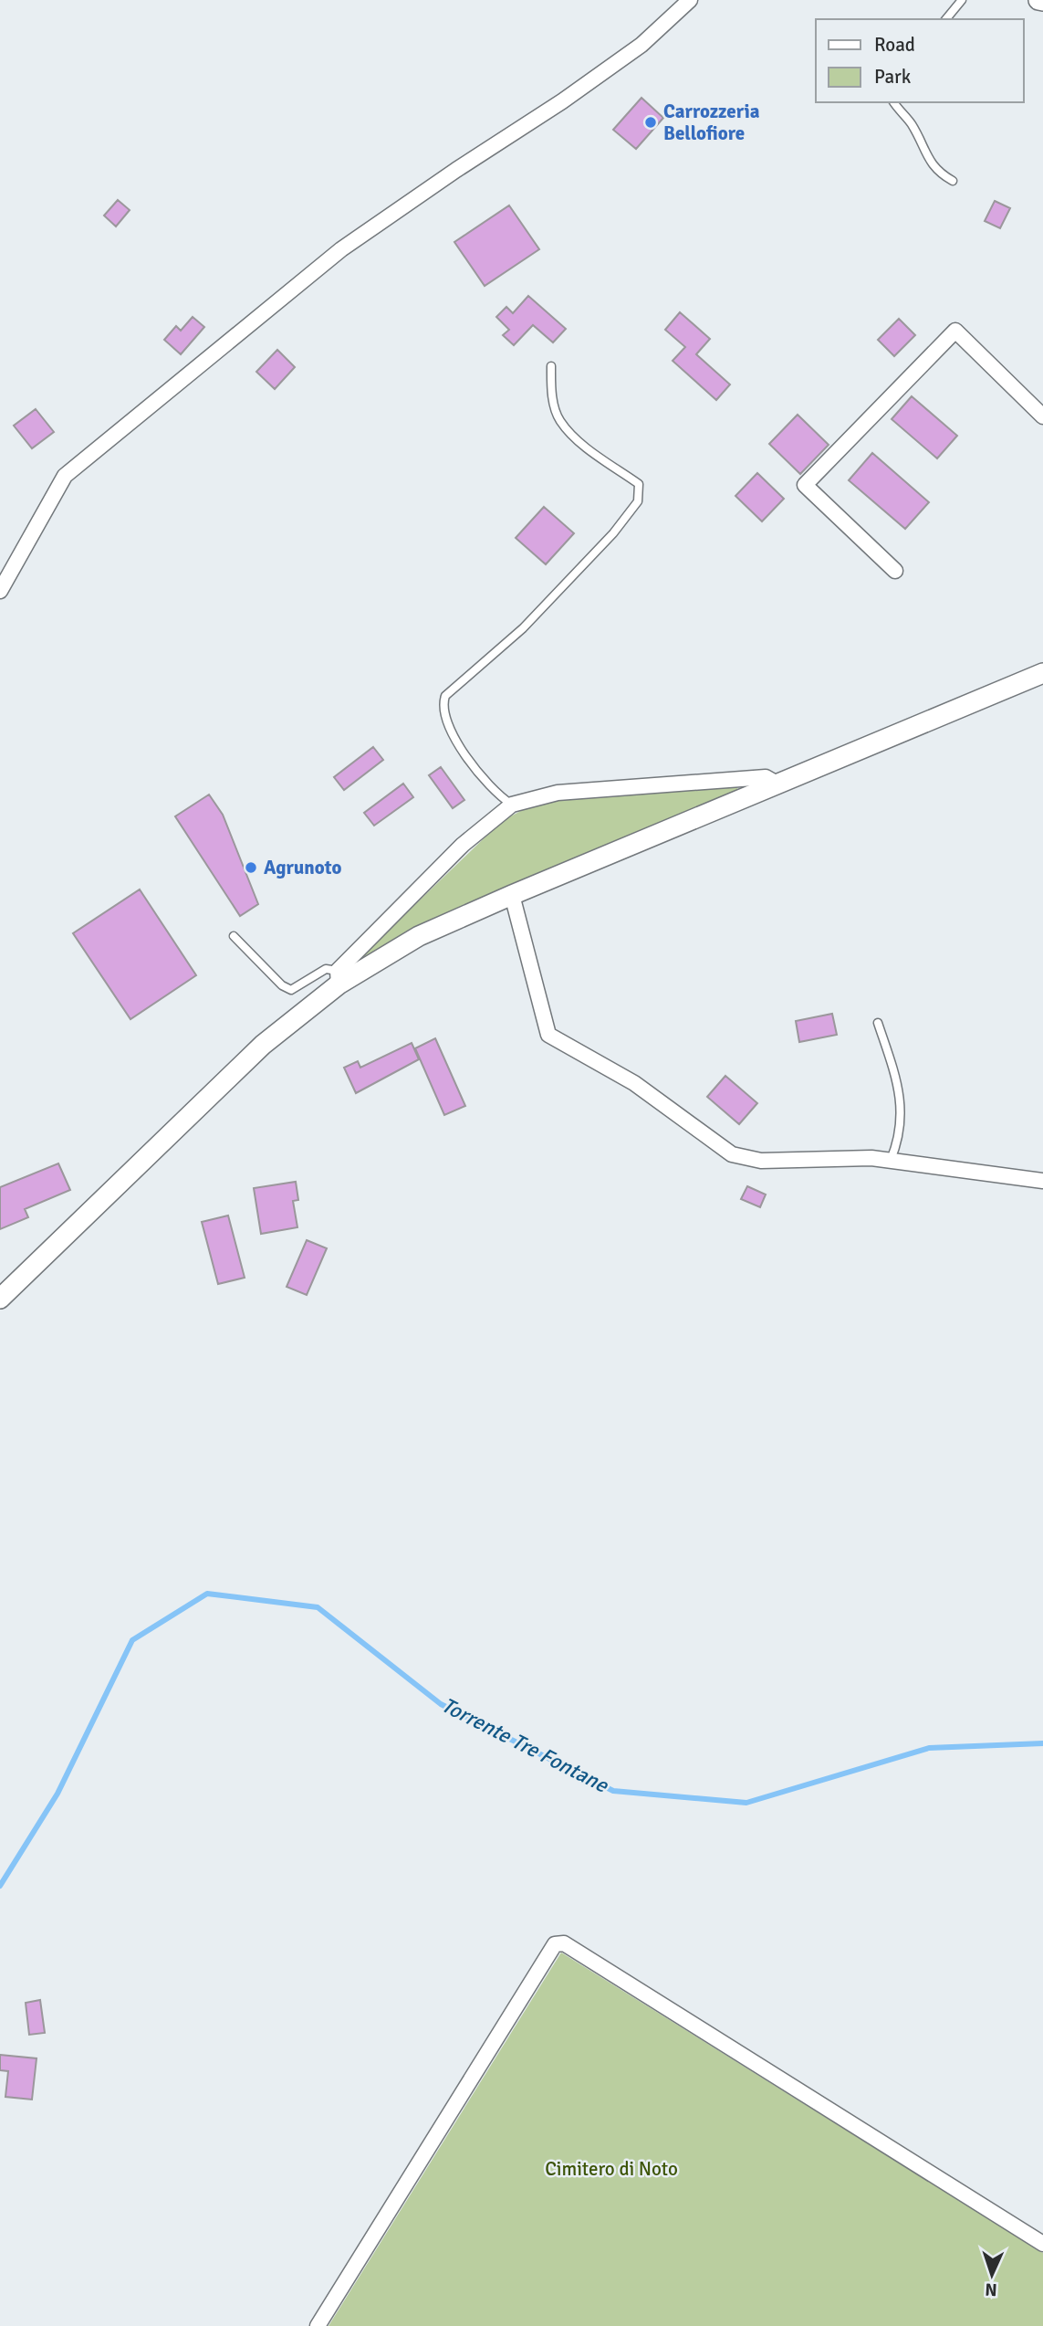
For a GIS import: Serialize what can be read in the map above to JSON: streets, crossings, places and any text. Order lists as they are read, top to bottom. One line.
{"water":["Torrente Tre Fontane"],"parks":["Cimitero di Noto"],"places":["Carrozzeria Bellofiore","Agrunoto"],"legend":["Road","Park"],"north":"bottom"}
